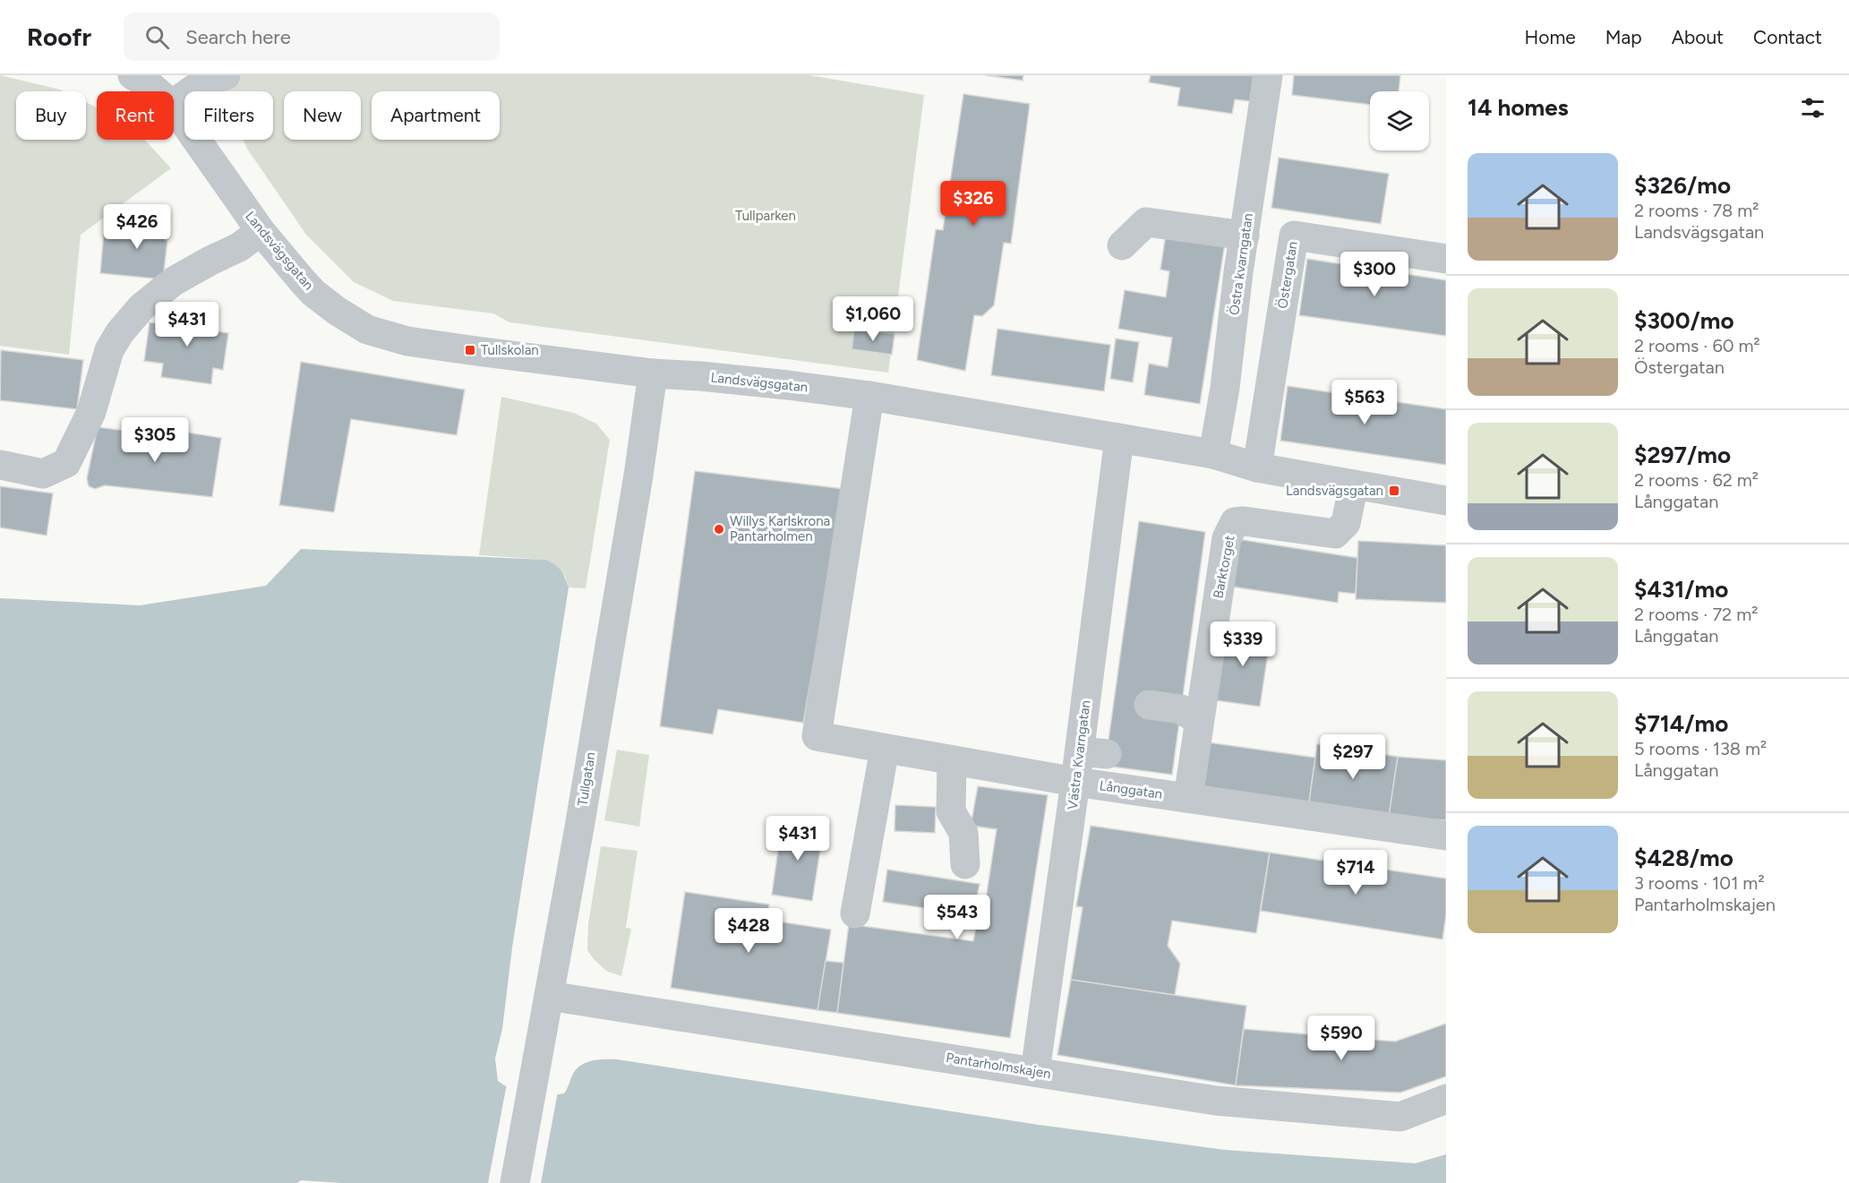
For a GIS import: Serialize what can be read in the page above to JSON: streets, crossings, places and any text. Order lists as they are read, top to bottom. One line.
{"streets":{"street":["Landsvägsgatan","Östra kvarngatan","Östergatan","Barktorget","Västra Kvarngatan","Tullgatan","Långgatan","Pantarholmskajen"]},"crossings":[["Landsvägsgatan","Östra kvarngatan"],["Landsvägsgatan","Östergatan"],["Landsvägsgatan","Barktorget"],["Landsvägsgatan","Västra Kvarngatan"],["Landsvägsgatan","Tullgatan"],["Landsvägsgatan","Långgatan"],["Barktorget","Långgatan"],["Västra Kvarngatan","Långgatan"],["Västra Kvarngatan","Pantarholmskajen"],["Tullgatan","Pantarholmskajen"]],"parks":["Tullparken"],"places":{"transit":["Tullskolan","Landsvägsgatan"],"other":["Willys Karlskrona Pantarholmen"]},"page":{"header":"Roofr","search":"Search here","nav":["Home","Map","About","Contact"],"heading":"14 homes","chip":["Buy","Rent","Filters","New","Apartment"],"list":[{"name":"$326/mo","note":"2 rooms · 78 m² · Landsvägsgatan"},{"name":"$300/mo","note":"2 rooms · 60 m² · Östergatan"},{"name":"$297/mo","note":"2 rooms · 62 m² · Långgatan"},{"name":"$431/mo","note":"2 rooms · 72 m² · Långgatan"},{"name":"$714/mo","note":"5 rooms · 138 m² · Långgatan"},{"name":"$428/mo","note":"3 rooms · 101 m² · Pantarholmskajen"}],"price":["$326","$426","$300","$1,060","$431","$563","$305","$339","$297","$431","$714","$543","$428","$590"]}}
